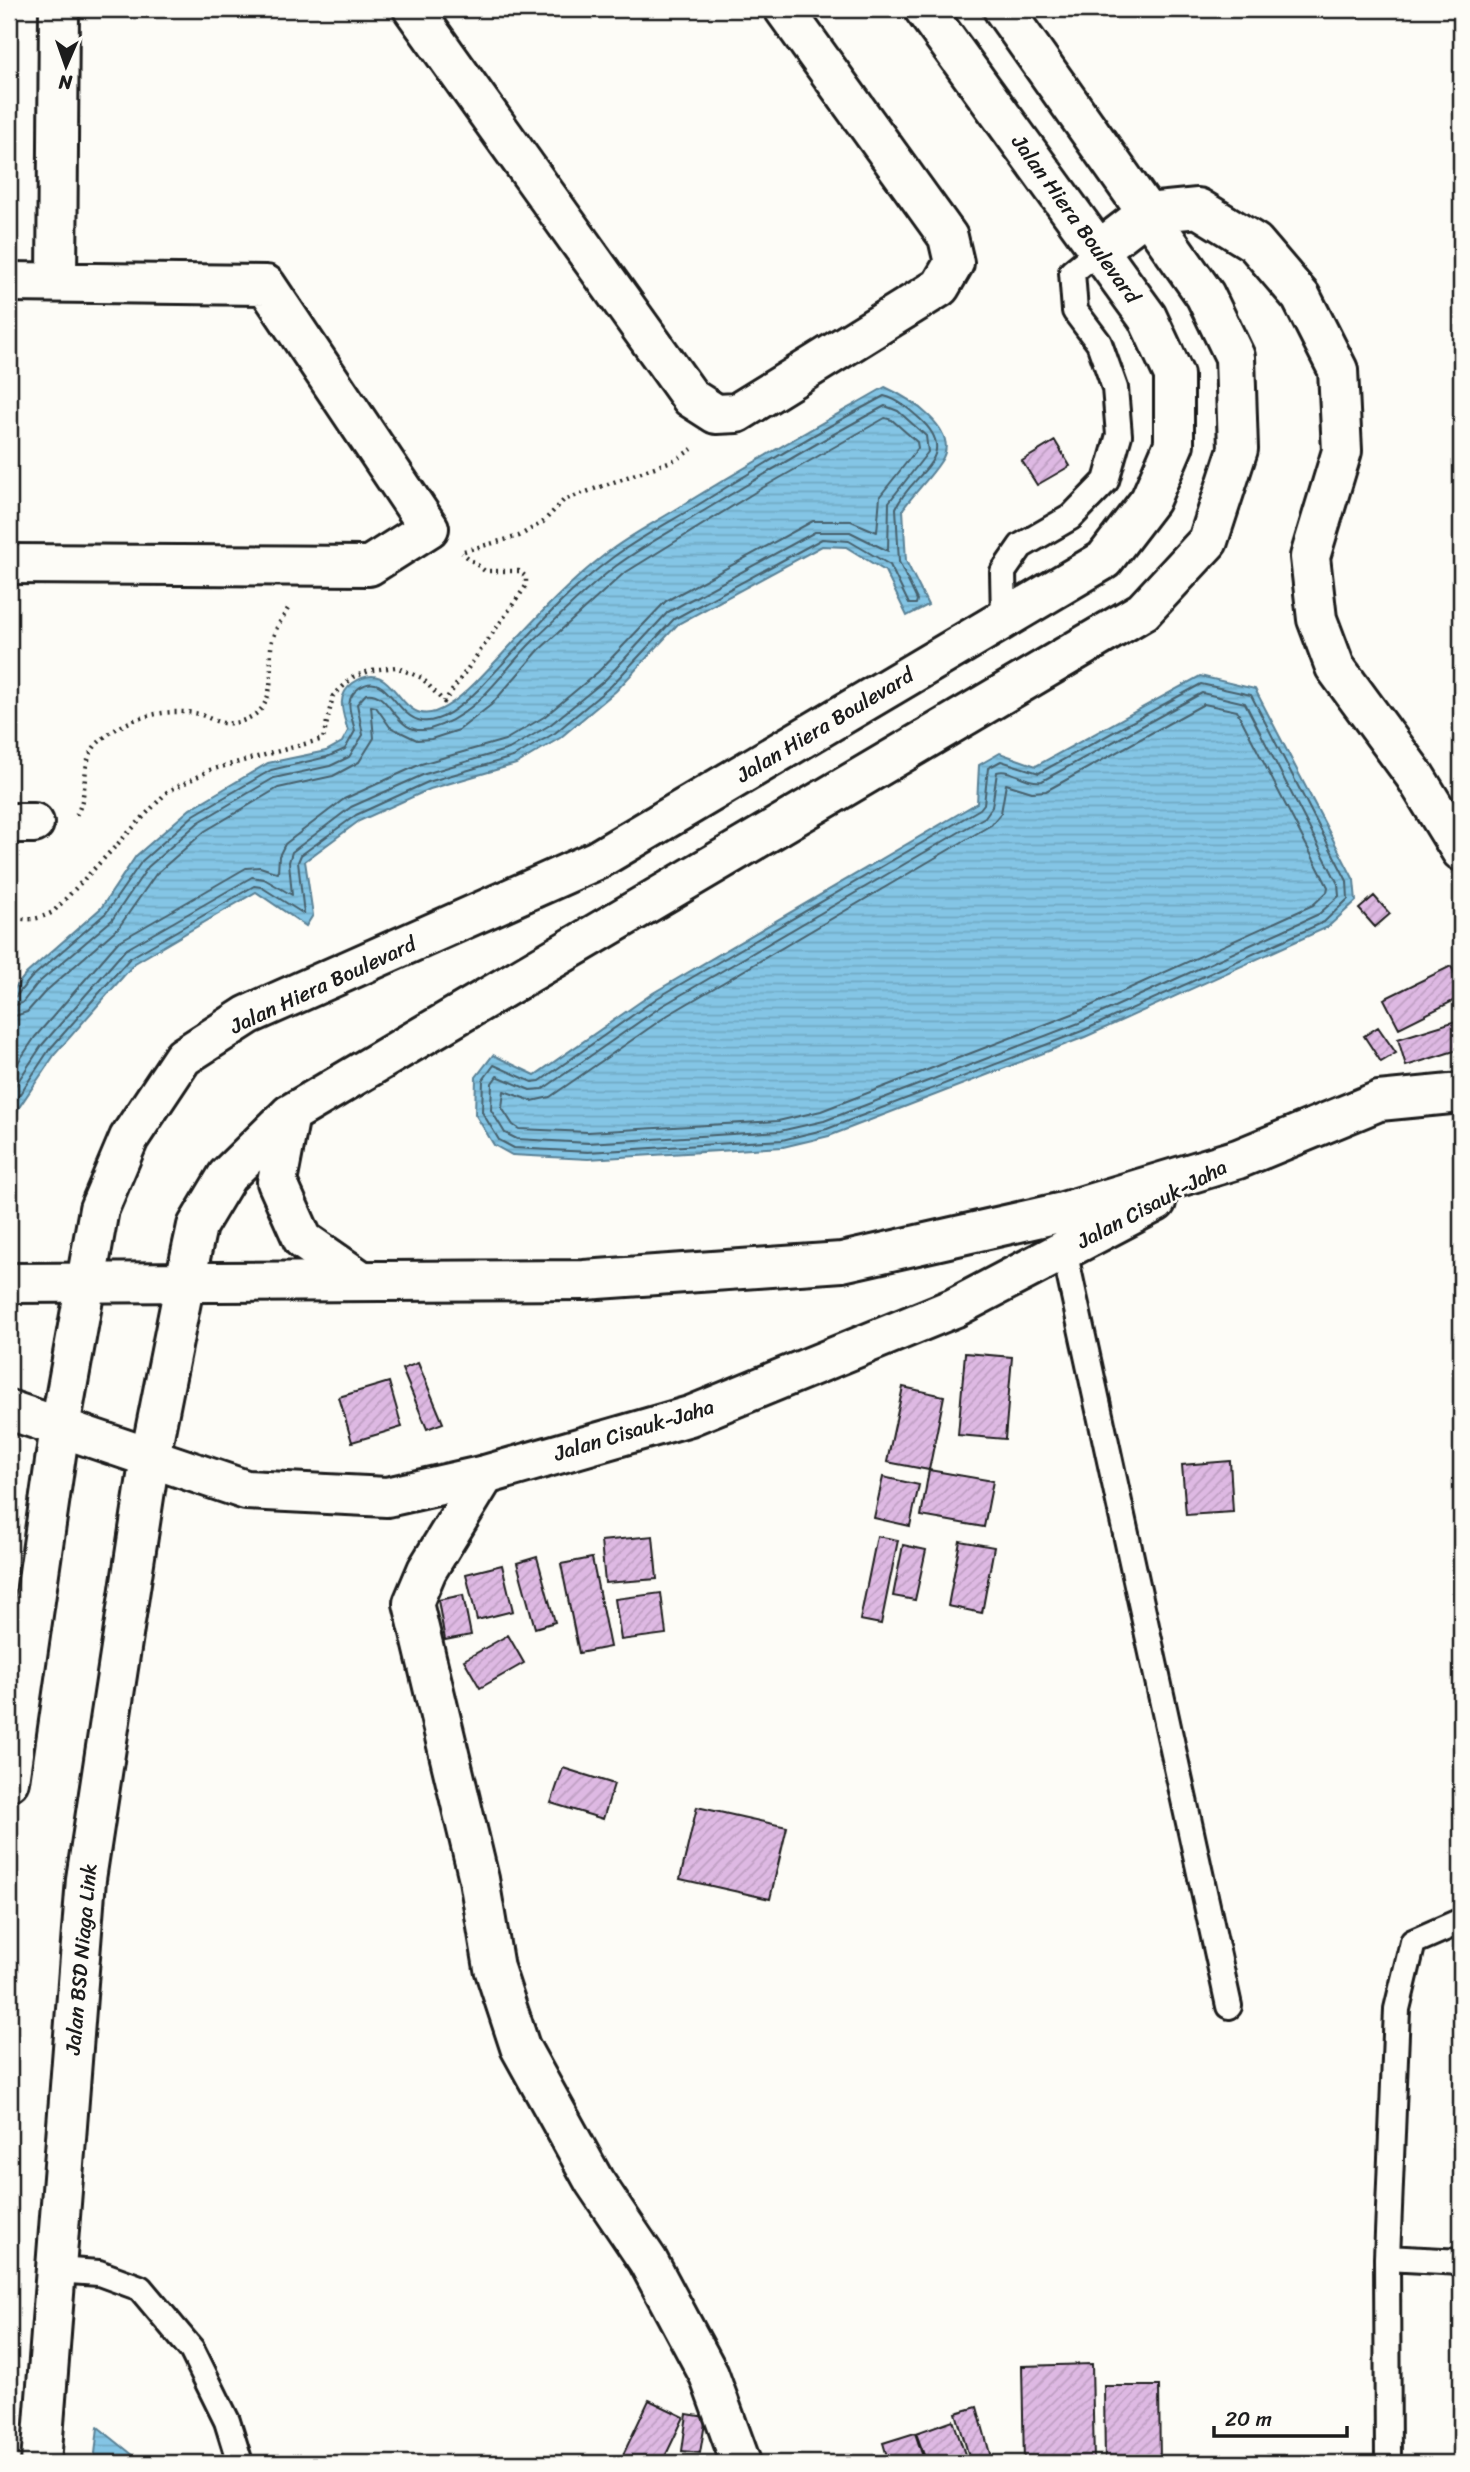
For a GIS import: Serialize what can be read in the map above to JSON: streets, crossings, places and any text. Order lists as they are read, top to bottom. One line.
{"streets":{"street":["Jalan Hiera Boulevard","Jalan Cisauk-Jaha","Jalan BSD Niaga Link"]},"crossings":[["Jalan Hiera Boulevard","Jalan Cisauk-Jaha"],["Jalan Cisauk-Jaha","Jalan BSD Niaga Link"]],"scale_bar":"20 m","north":"bottom"}
